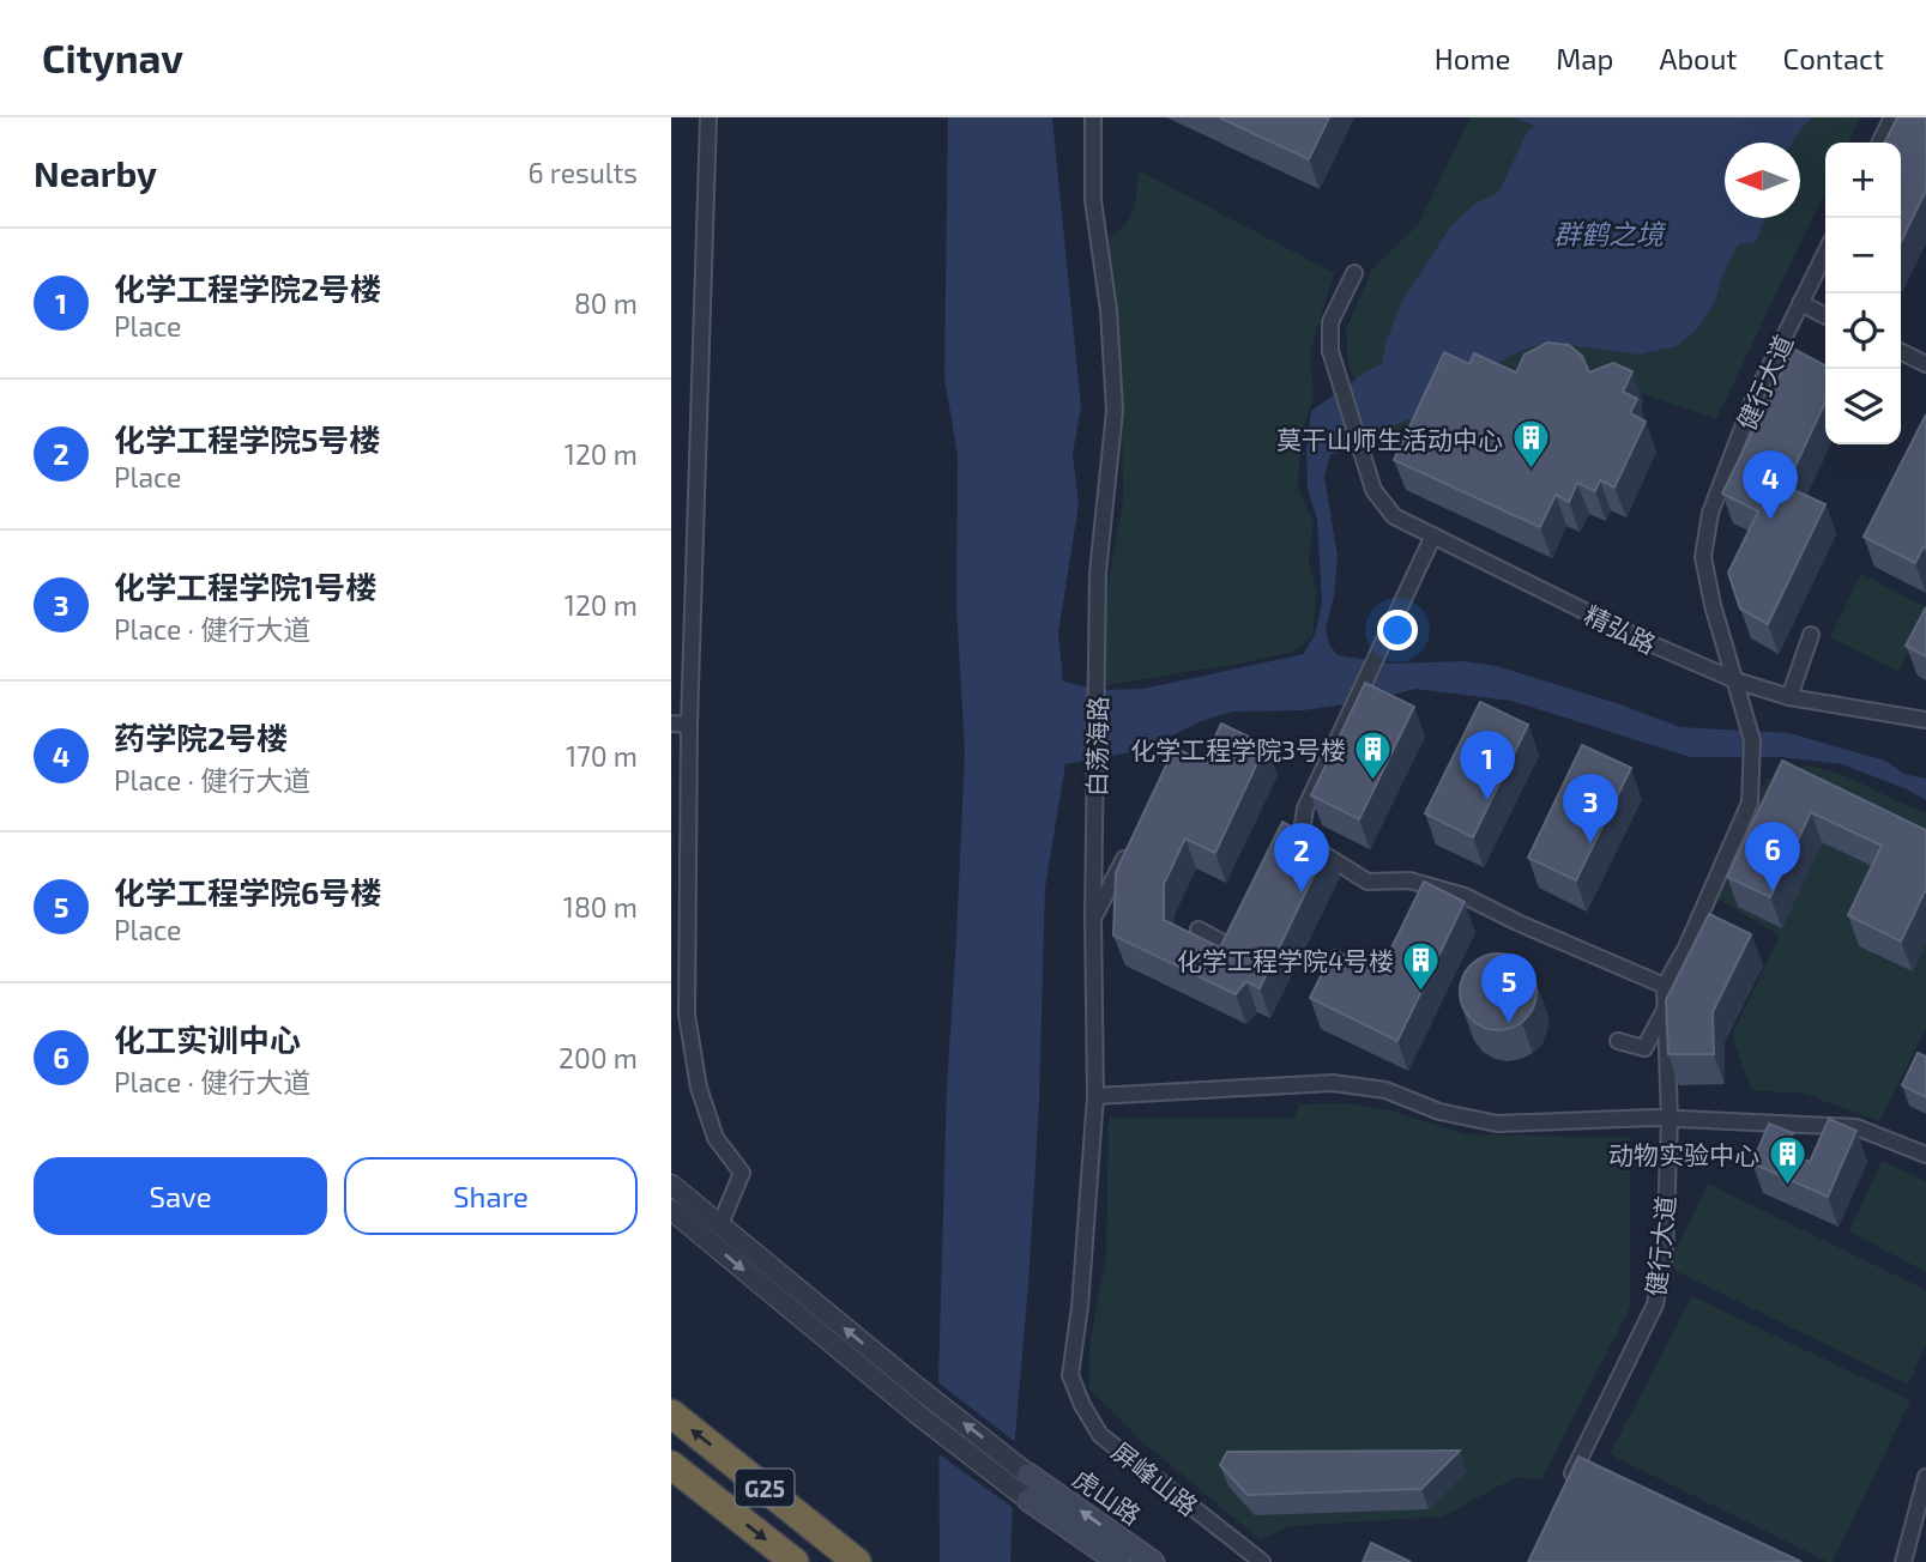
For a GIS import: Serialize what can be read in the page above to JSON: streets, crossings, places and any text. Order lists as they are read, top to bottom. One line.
{"streets":{"highway":["G25"],"main road":["虎山路"],"street":["健行大道","精弘路","白荡海路","屏峰山路"]},"crossings":[["健行大道","精弘路"],["白荡海路","屏峰山路"]],"water":["群鹤之境"],"places":{"building":["莫干山师生活动中心","化学工程学院3号楼","化学工程学院4号楼","动物实验中心"]},"north":"left","page":{"header":"Citynav","nav":["Home","Map","About","Contact"],"heading":["Nearby","6 results"],"map_buttons":["+","−"],"list":[{"mark":"1","name":"化学工程学院2号楼","note":"Place","value":"80 m"},{"mark":"2","name":"化学工程学院5号楼","note":"Place","value":"120 m"},{"mark":"3","name":"化学工程学院1号楼","note":"Place · 健行大道","value":"120 m"},{"mark":"4","name":"药学院2号楼","note":"Place · 健行大道","value":"170 m"},{"mark":"5","name":"化学工程学院6号楼","note":"Place","value":"180 m"},{"mark":"6","name":"化工实训中心","note":"Place · 健行大道","value":"200 m"}],"pins":["4","1","3","6","2","5"],"buttons":["Save","Share"]}}
